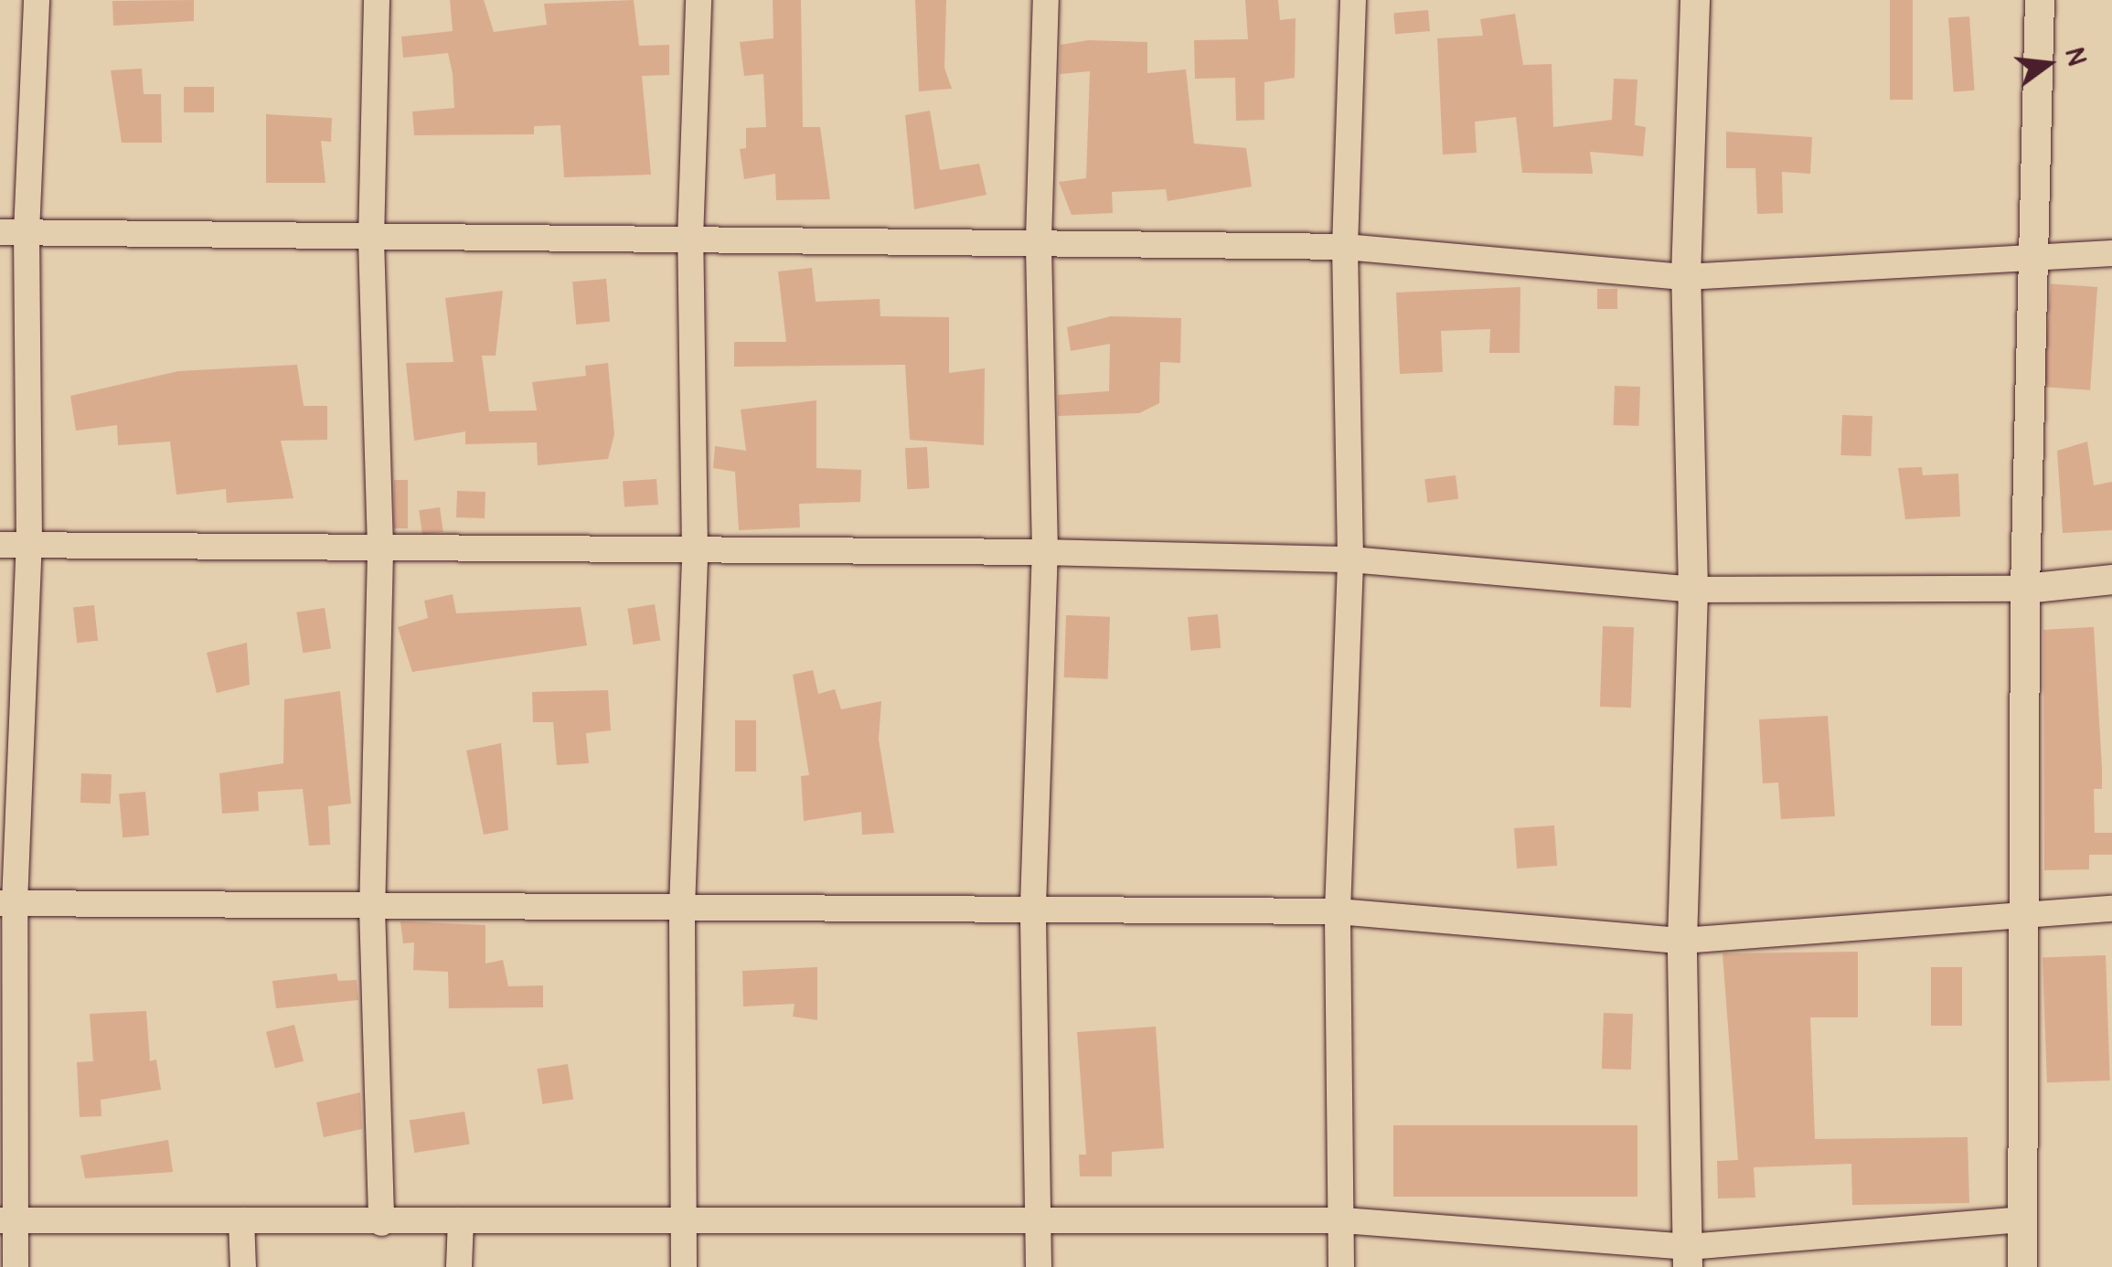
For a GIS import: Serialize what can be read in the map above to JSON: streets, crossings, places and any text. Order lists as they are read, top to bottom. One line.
{"north":"right"}
